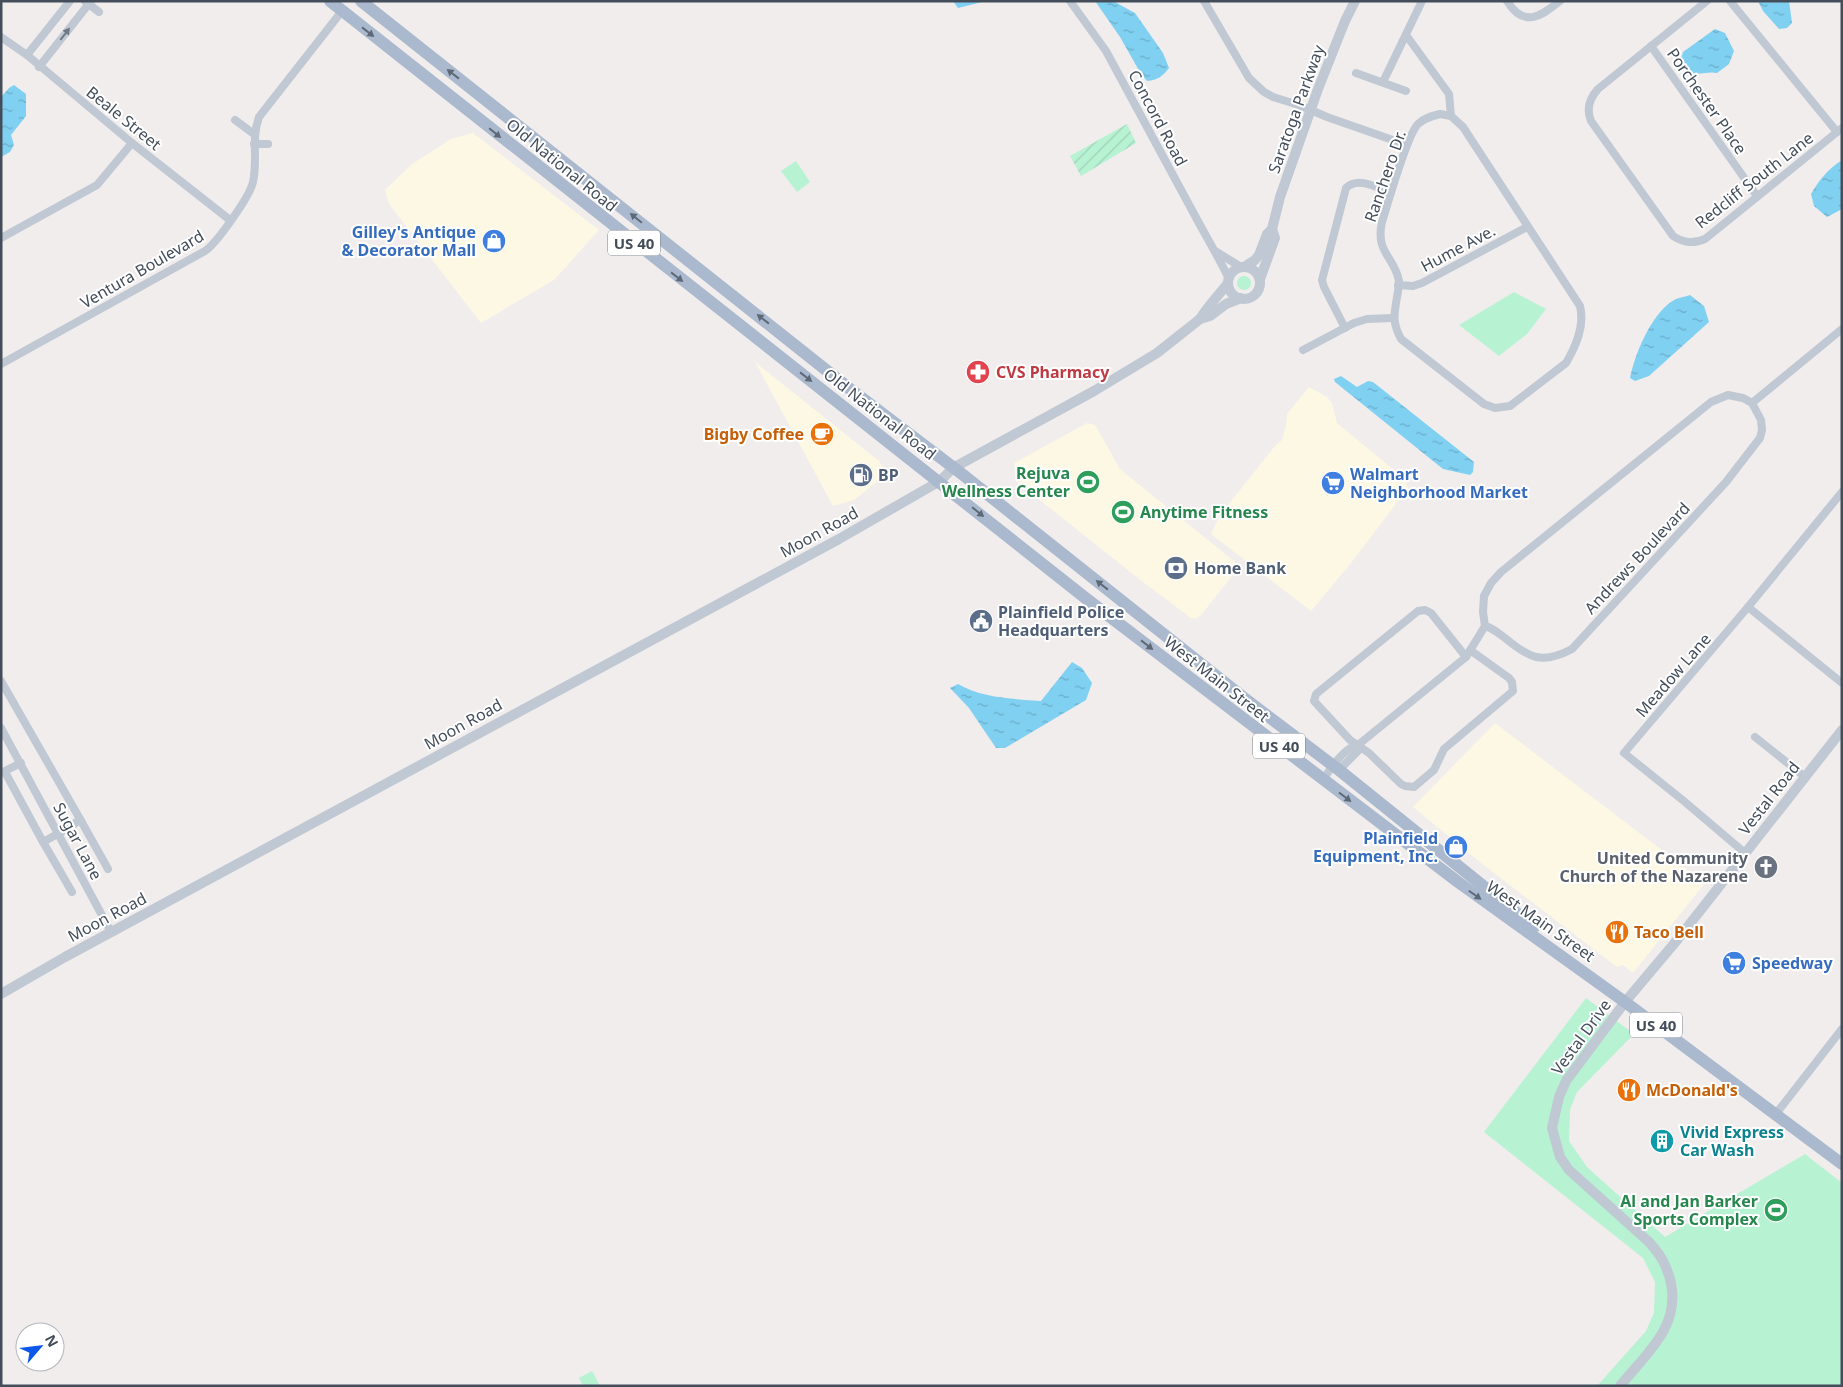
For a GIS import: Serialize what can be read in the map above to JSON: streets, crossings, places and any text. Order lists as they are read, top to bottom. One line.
{"streets":{"main road":["Old National Road","US 40","West Main Street"],"street":["Porchester Place","Saratoga Parkway","Beale Street","Concord Road","Ranchero Dr.","Redcliff South Lane","Hume Ave.","Ventura Boulevard","Moon Road","Andrews Boulevard","Meadow Lane","Vestal Road","Sugar Lane","Vestal Drive"]},"crossings":[["Porchester Place","Redcliff South Lane"],["Saratoga Parkway","Concord Road"],["Beale Street","Ventura Boulevard"],["Old National Road","Ventura Boulevard"],["Old National Road","Moon Road"],["Old National Road","West Main Street"],["Ranchero Dr.","Hume Ave."],["Moon Road","West Main Street"],["Moon Road","Sugar Lane"],["Meadow Lane","Vestal Road"],["West Main Street","Vestal Road"],["West Main Street","Vestal Drive"],["Vestal Road","Vestal Drive"]],"places":{"shop":["Gilley's Antique & Decorator Mall","Plainfield Equipment, Inc."],"pharmacy":["CVS Pharmacy"],"cafe":["Bigby Coffee"],"fuel station":["BP"],"sports":["Rejuva Wellness Center","Anytime Fitness","Al and Jan Barker Sports Complex"],"supermarket":["Walmart Neighborhood Market","Speedway"],"bank":["Home Bank"],"public building":["Plainfield Police Headquarters"],"church":["United Community Church of the Nazarene"],"restaurant":["Taco Bell","McDonald's"],"building":["Vivid Express Car Wash"]},"north":"top right"}
